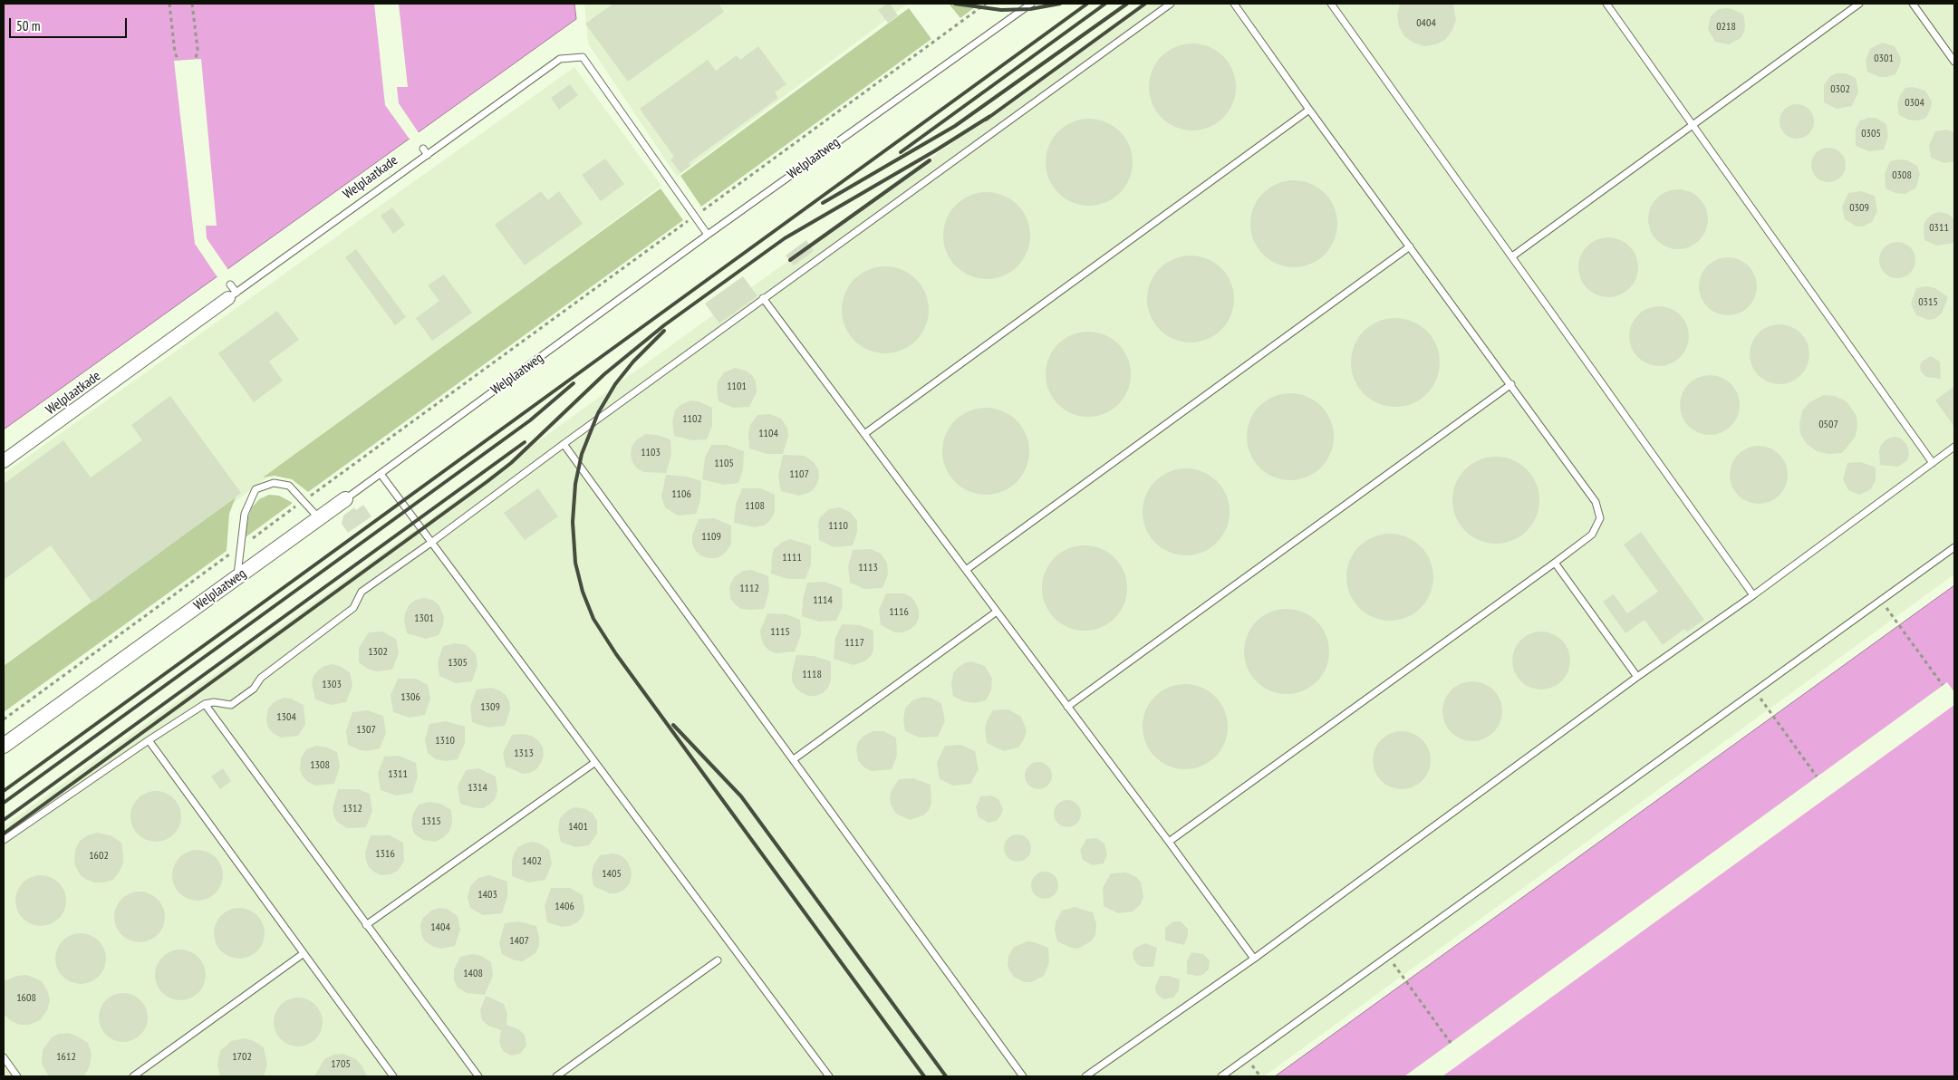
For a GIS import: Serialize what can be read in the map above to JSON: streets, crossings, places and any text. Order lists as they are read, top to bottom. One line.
{"streets":{"street":["Welplaatweg","Welplaatkade"]},"crossings":[["Welplaatweg","Welplaatkade"]],"house_numbers":["0404","0218","0301","0302","0304","0305","0308","0309","0311","0315","1101","1102","0507","1104","1103","1105","1107","1106","1108","1110","1109","1111","1113","1112","1114","1116","1301","1115","1117","1302","1305","1118","1303","1306","1309","1304","1307","1310","1313","1308","1311","1314","1312","1315","1401","1316","1602","1402","1405","1403","1406","1404","1407","1408","1608","1612","1702","1705"],"scale_bar":"50 m"}
